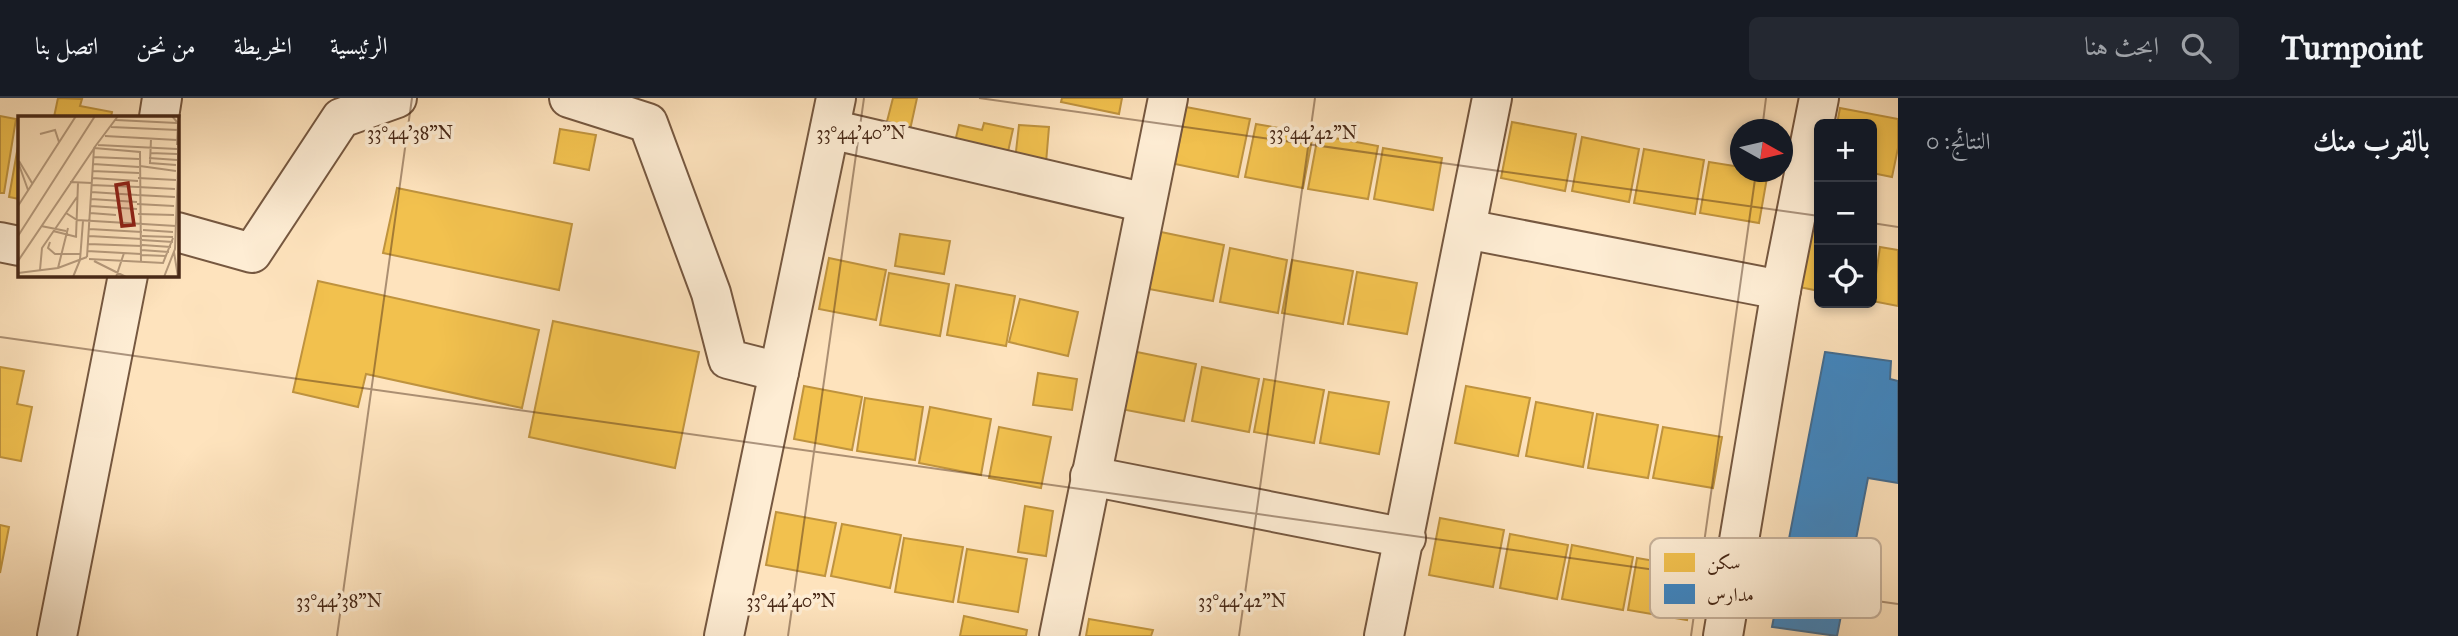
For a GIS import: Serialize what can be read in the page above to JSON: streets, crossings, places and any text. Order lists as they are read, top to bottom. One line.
{"legend":["سكن","مدارس"],"north":"right","page":{"header":"Turnpoint","search":"ابحث هنا","nav":["الرئيسية","الخريطة","من نحن","اتصل بنا"],"heading":["بالقرب منك","النتائج: 0"],"map_buttons":["+","−"]},"coordinates":["33°44'38\"N","33°44'40\"N","33°44'42\"N"]}
